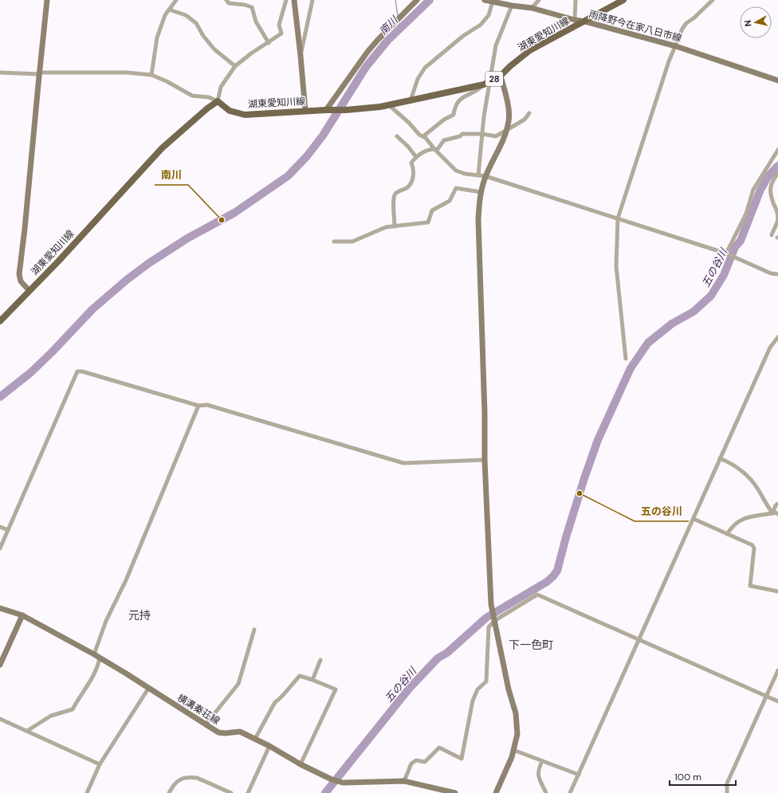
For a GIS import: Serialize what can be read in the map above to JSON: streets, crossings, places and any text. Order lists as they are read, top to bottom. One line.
{"streets":{"main road":["湖東愛知川線","28"],"street":["雨降野今在家八日市線","横溝秦荘線"]},"crossings":[["雨降野今在家八日市線","湖東愛知川線"]],"districts":["元持","下一色町"],"water":["南川","五の谷川"],"places":["南川","五の谷川"],"scale_bar":"100 m","north":"left"}
